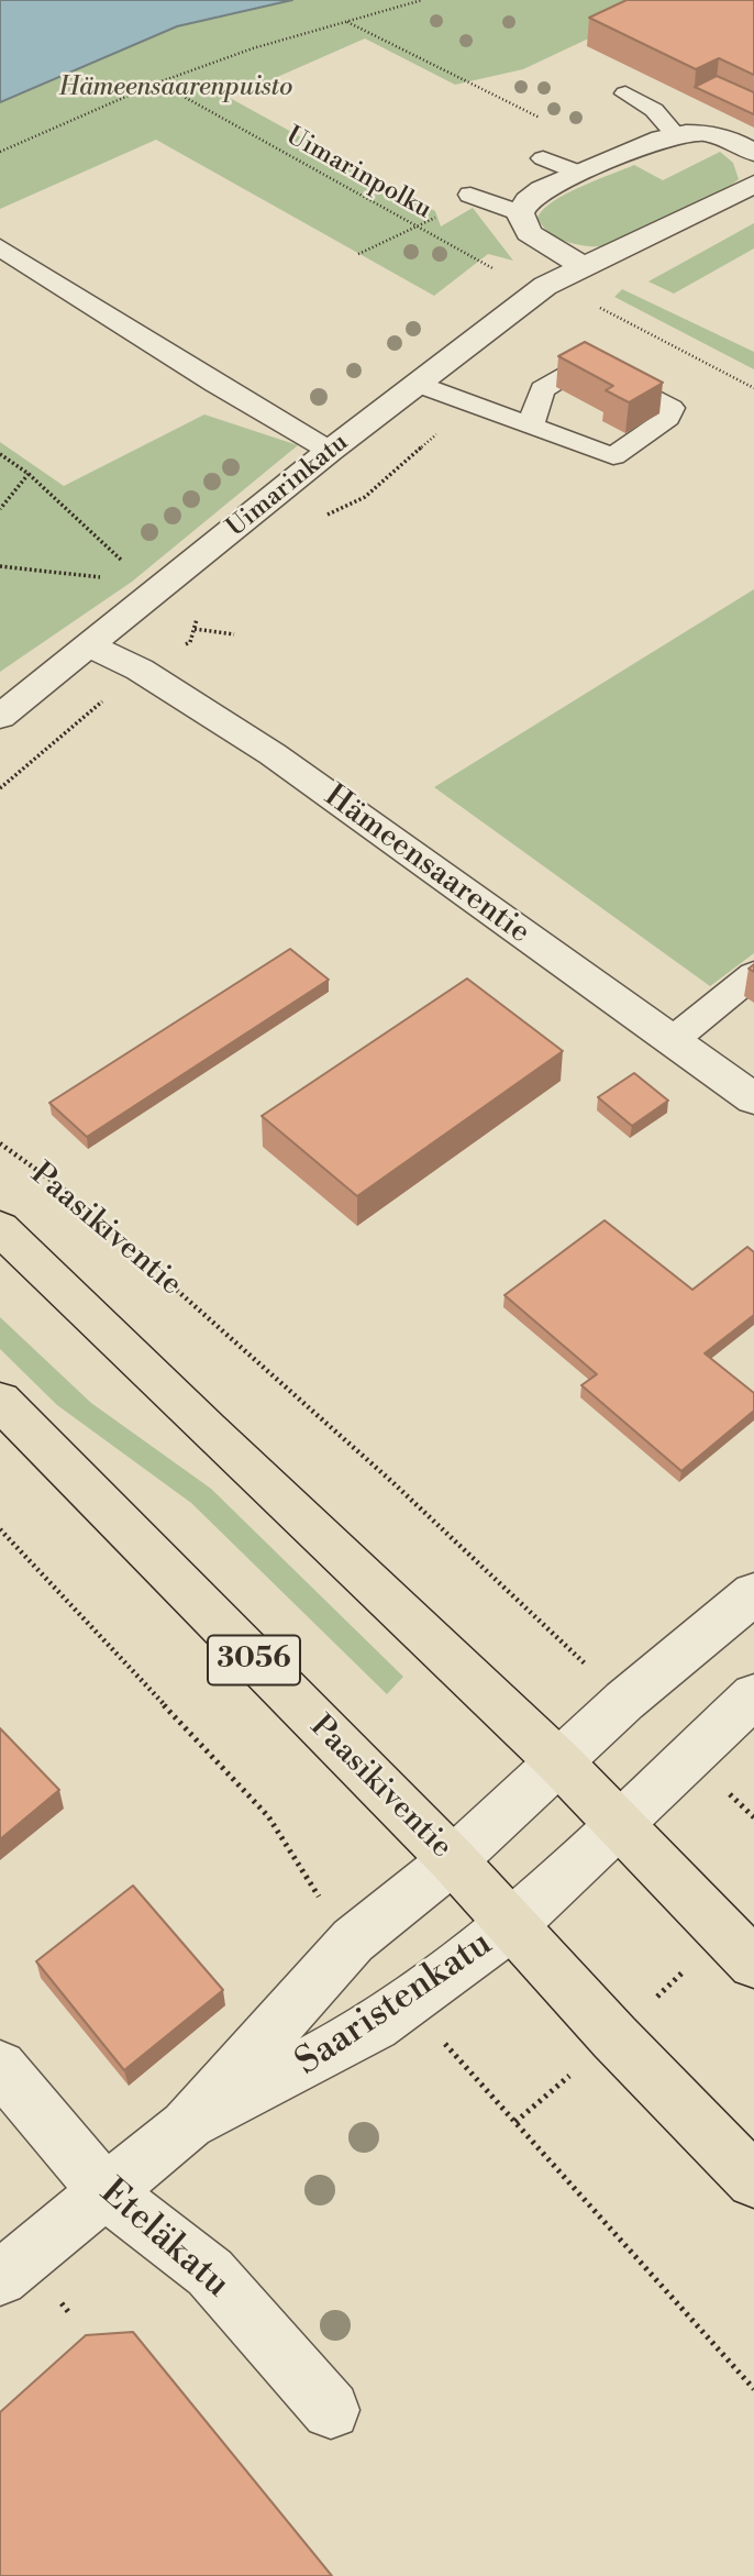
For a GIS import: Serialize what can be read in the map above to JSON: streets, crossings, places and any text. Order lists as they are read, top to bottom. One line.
{"streets":{"main road":["Paasikiventie","3056"],"street":["Uimarinkatu","Hämeensaarentie","Saaristenkatu","Eteläkatu"],"path":["Uimarinpolku"]},"crossings":[["Uimarinpolku","Uimarinkatu"],["Uimarinkatu","Hämeensaarentie"],["Paasikiventie","Saaristenkatu"],["Saaristenkatu","Eteläkatu"]],"parks":["Hämeensaarenpuisto"]}
